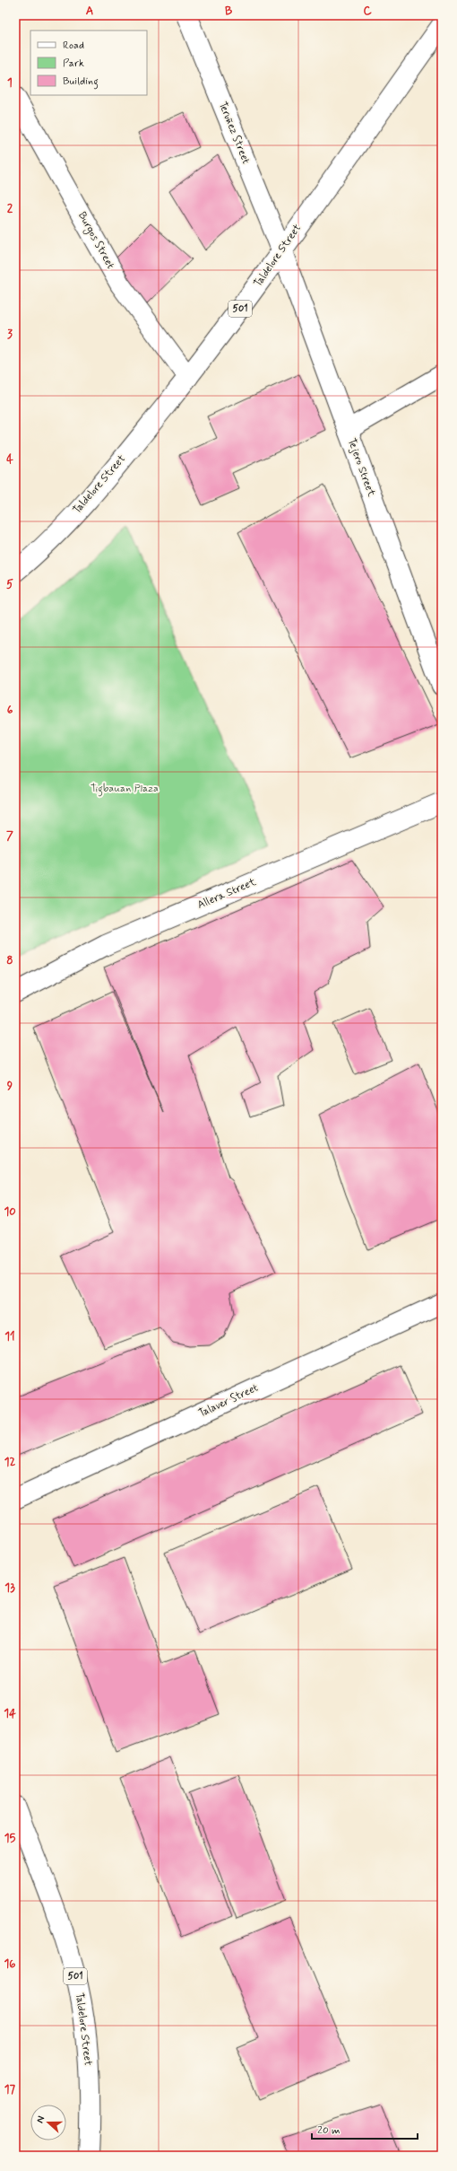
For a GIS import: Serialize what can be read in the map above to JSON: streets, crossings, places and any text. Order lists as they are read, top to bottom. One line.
{"streets":{"street":["Teruñez Street","Burgos Street","Taldelore Street","501","Tejero Street","Allera Street","Talaver Street"]},"crossings":[["Teruñez Street","Taldelore Street"],["Teruñez Street","Tejero Street"],["Burgos Street","Taldelore Street"],["Taldelore Street","Tejero Street"]],"parks":["Tigbauan Plaza"],"legend":["Road","Park","Building"],"scale_bar":"20 m","north":"left","grid":{"columns":["A","B","C"],"rows":["1","2","3","4","5","6","7","8","9","10","11","12","13","14","15","16","17"]}}
